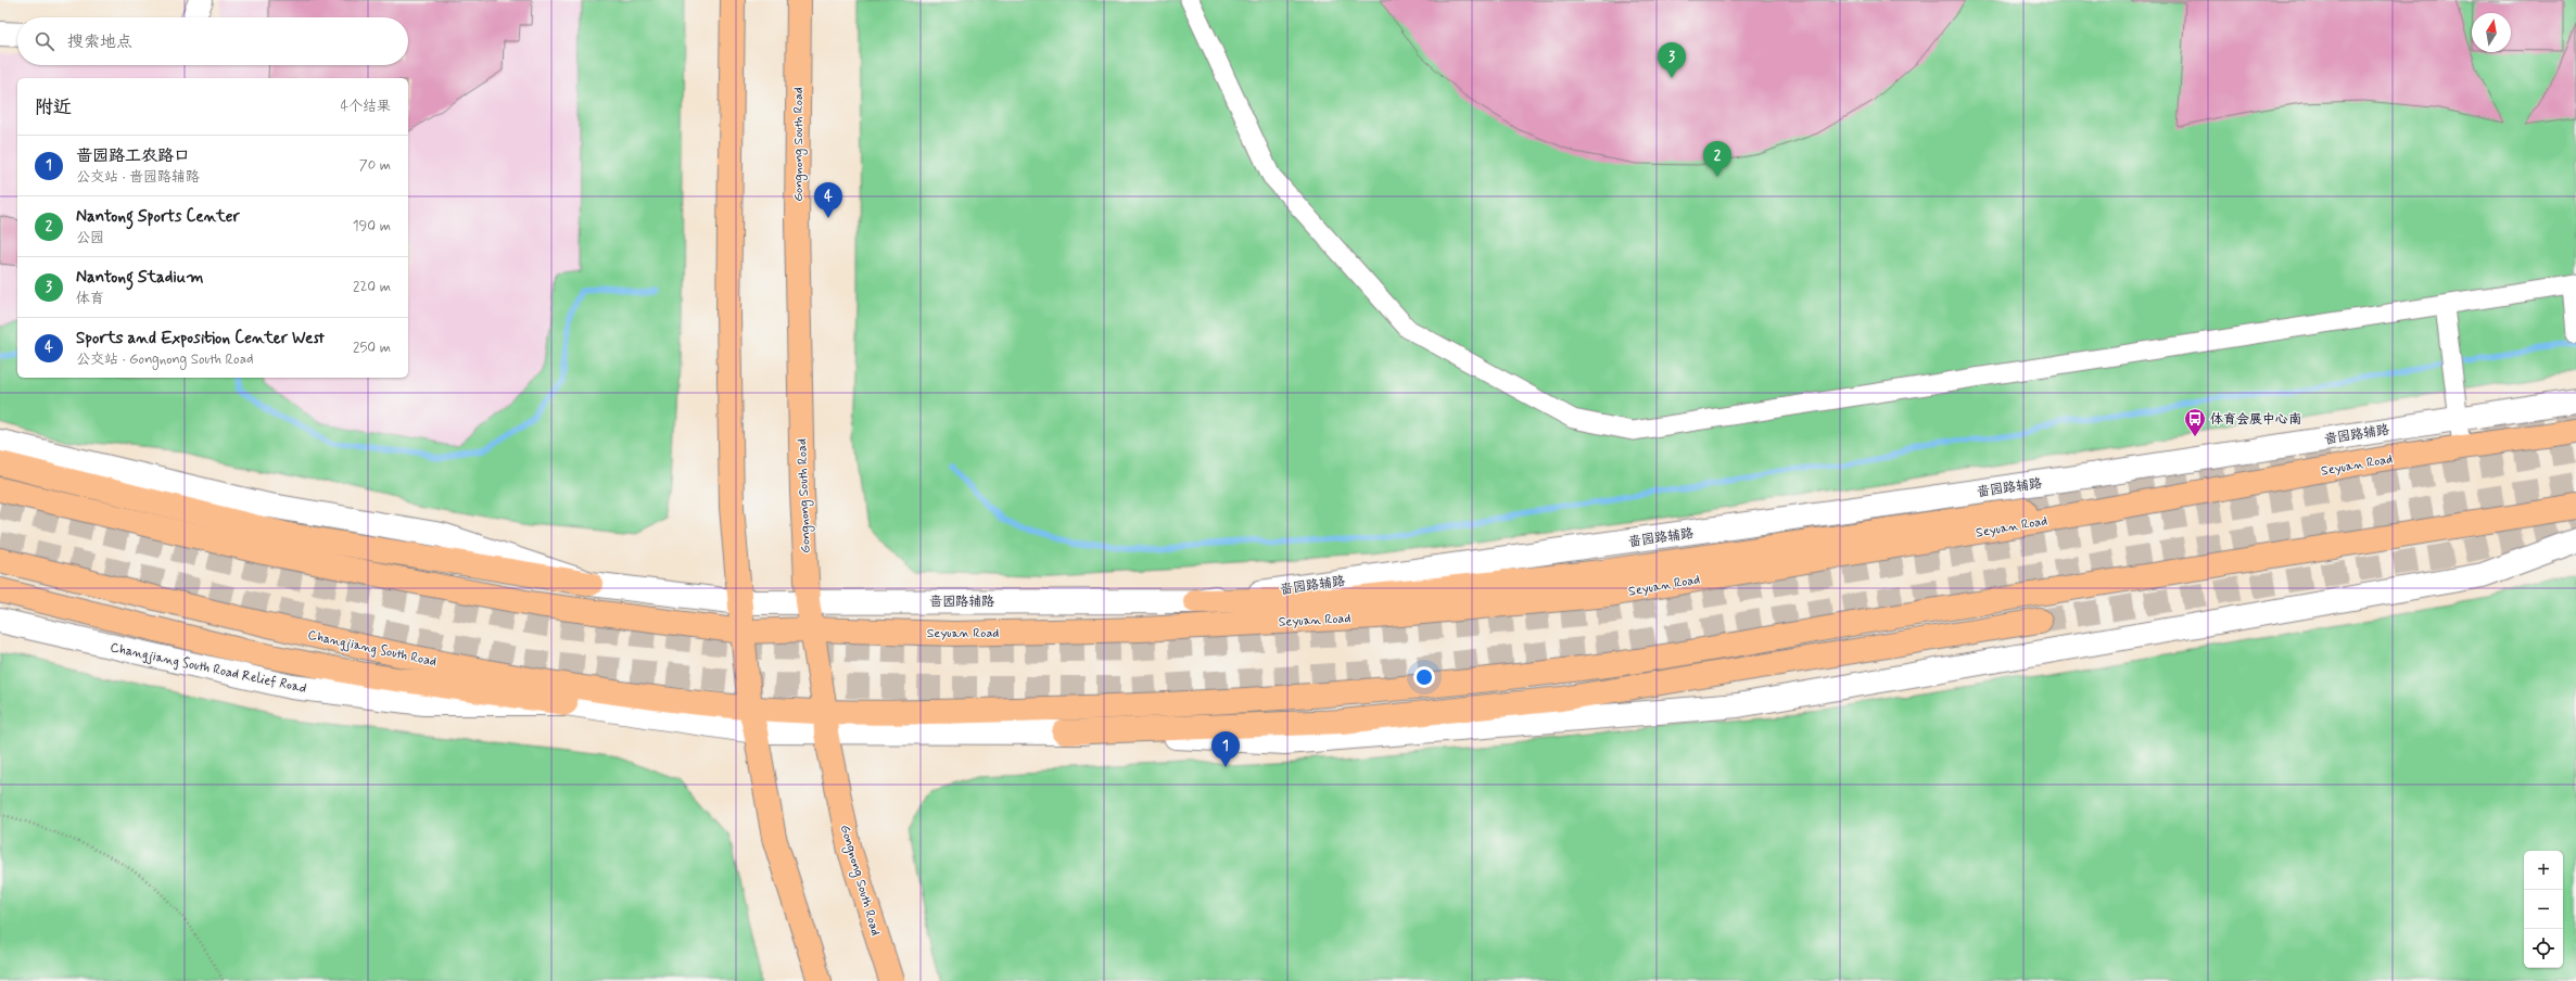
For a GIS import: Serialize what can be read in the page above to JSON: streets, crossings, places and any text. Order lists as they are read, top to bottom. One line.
{"streets":{"main road":["Gongnong South Road","Seyuan Road","Changjiang South Road"],"street":["啬园路辅路","Changjiang South Road Relief Road"]},"crossings":[["Gongnong South Road","啬园路辅路"],["Gongnong South Road","Seyuan Road"]],"places":{"bus stop":["体育会展中心南"]},"north":"top","page":{"search":"搜索地点","pins":["3","2","4","1"],"heading":["附近","4个结果"],"list":[{"mark":"1","name":"啬园路工农路口","note":"公交站 · 啬园路辅路","value":"70 m"},{"mark":"2","name":"Nantong Sports Center","note":"公园","value":"190 m"},{"mark":"3","name":"Nantong Stadium","note":"体育","value":"220 m"},{"mark":"4","name":"Sports and Exposition Center West","note":"公交站 · Gongnong South Road","value":"250 m"}],"map_buttons":["+","−"]}}
